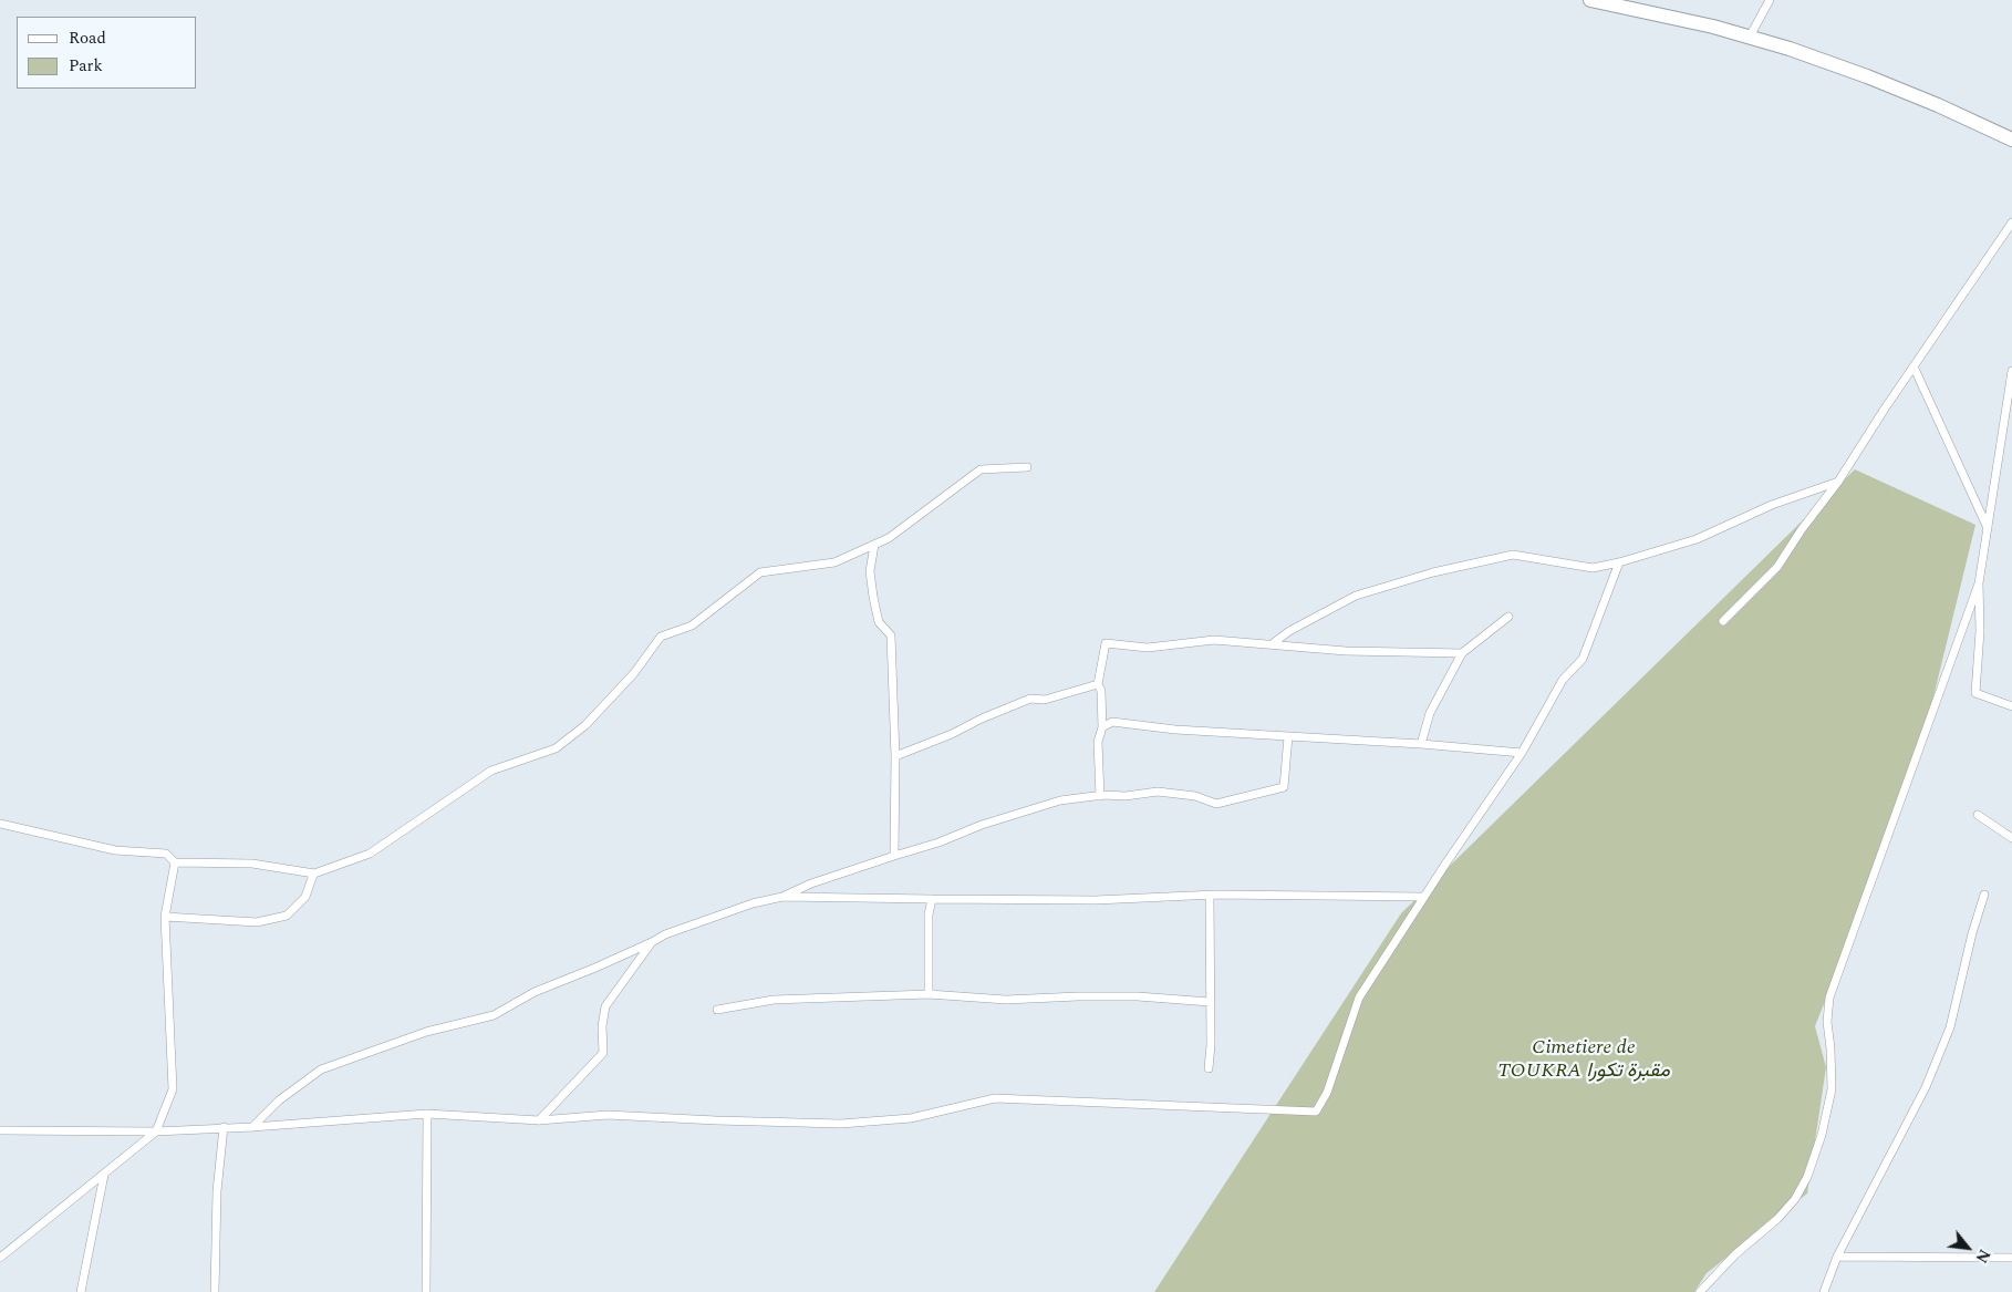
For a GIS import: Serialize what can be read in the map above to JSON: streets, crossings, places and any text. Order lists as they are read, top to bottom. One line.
{"parks":["Cimetiere de TOUKRA مقبرة تكورا"],"legend":["Road","Park"],"north":"bottom right"}
